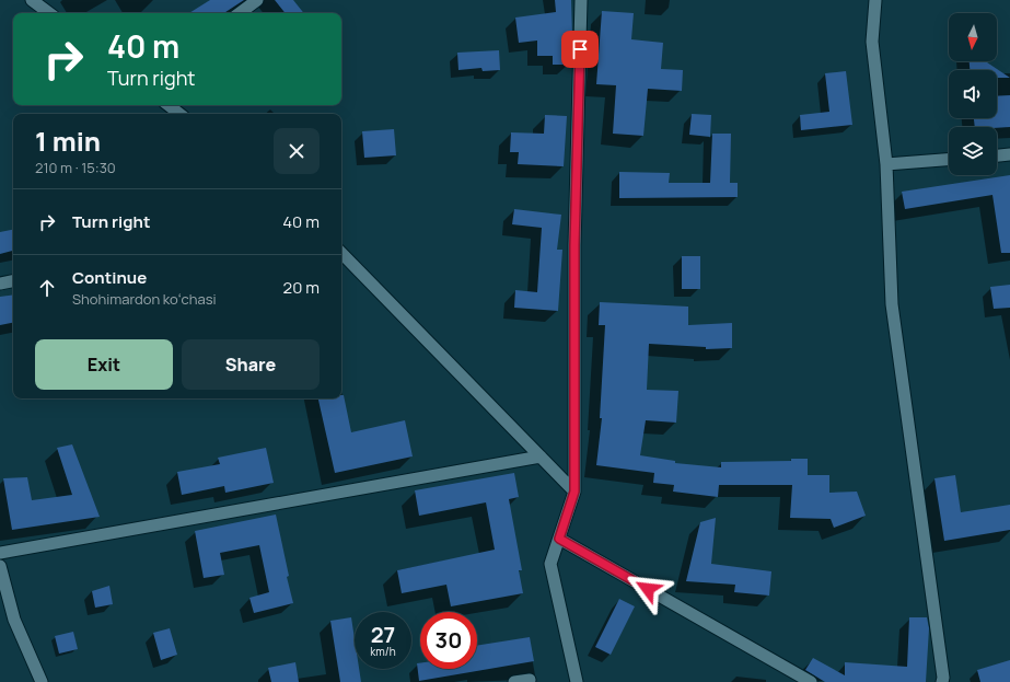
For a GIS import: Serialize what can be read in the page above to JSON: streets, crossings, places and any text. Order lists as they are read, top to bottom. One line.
{"north":"bottom","page":{"turn":["40 m","Turn right"],"heading":["1 min","210 m · 15:30"],"list":[{"name":"Turn right","value":"40 m"},{"name":"Continue","note":"Shohimardon koʻchasi","value":"20 m"}],"buttons":["Exit","Share"],"speed":"27 km/h","limit":"30"}}
